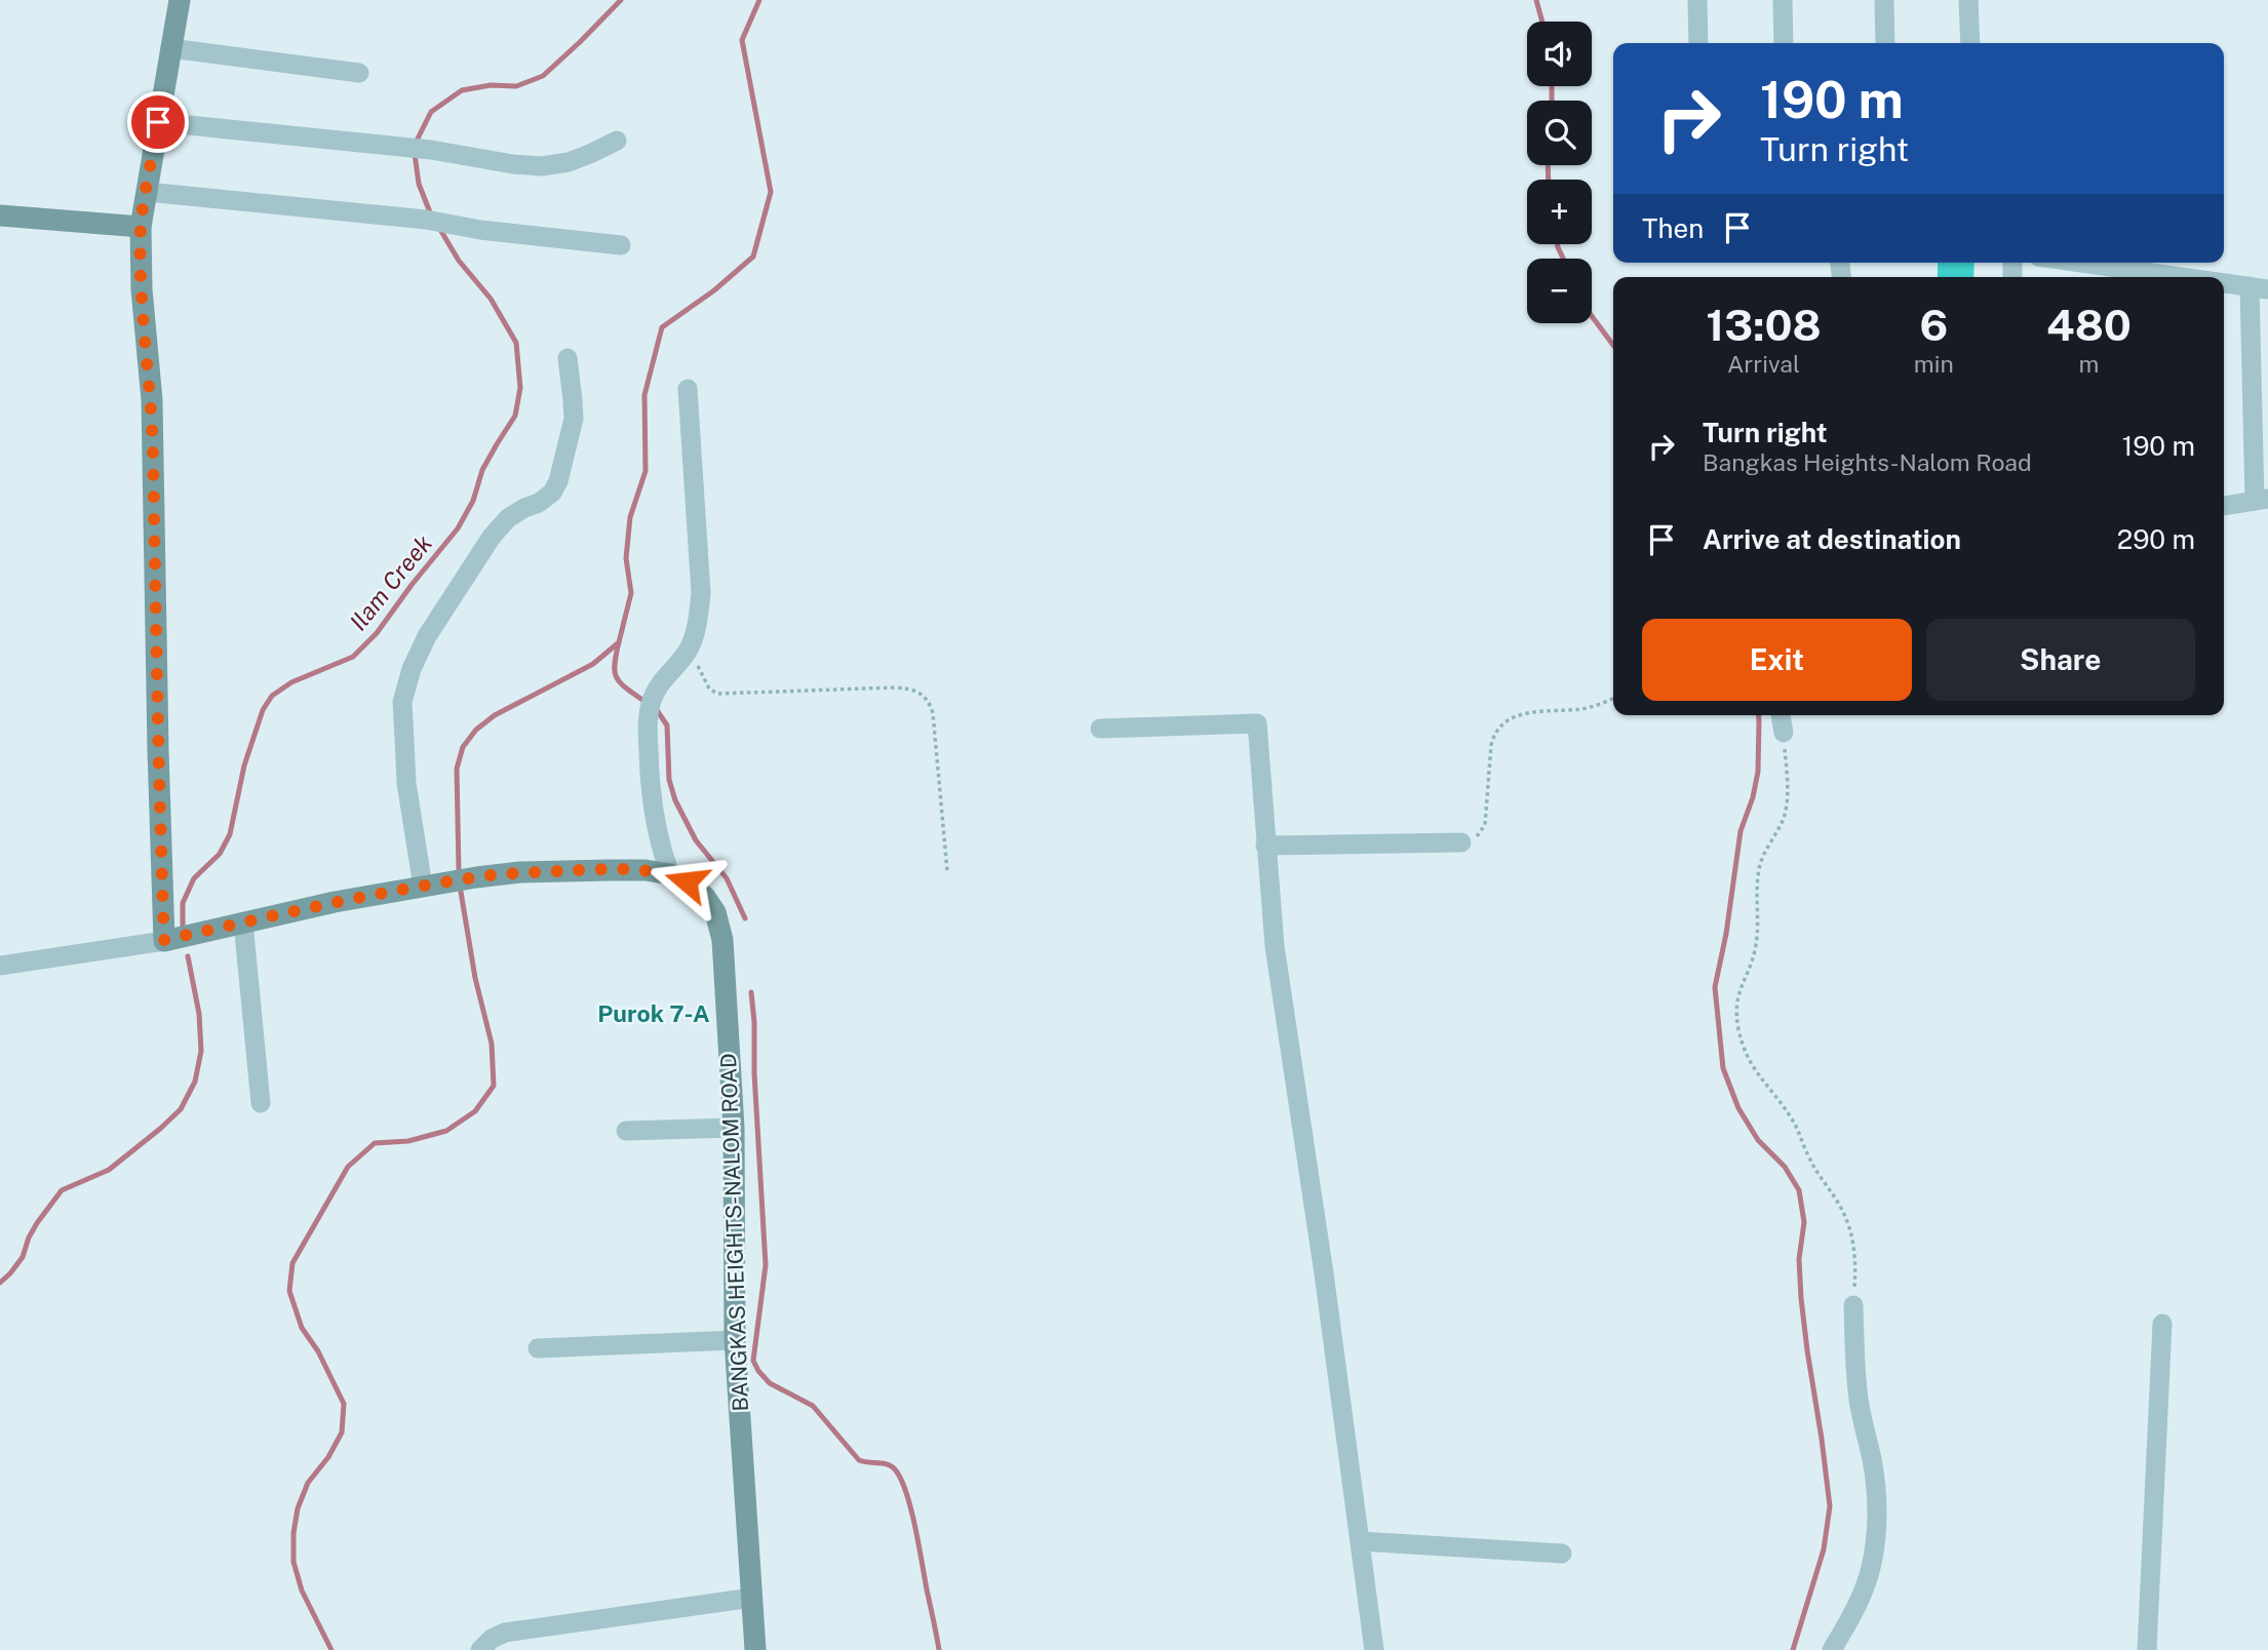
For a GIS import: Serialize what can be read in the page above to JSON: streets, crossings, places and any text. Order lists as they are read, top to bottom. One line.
{"streets":{"street":["BANGKAS HEIGHTS-NALOM ROAD"]},"districts":["Purok 7-A"],"water":["Ilam Creek"],"page":{"map_buttons":["+","−"],"turn":["190 m","Turn right"],"then":"Then","eta":["13:08","Arrival","6","min","480","m"],"list":[{"name":"Turn right","note":"Bangkas Heights-Nalom Road","value":"190 m"},{"name":"Arrive at destination","value":"290 m"}],"buttons":["Exit","Share"]}}
